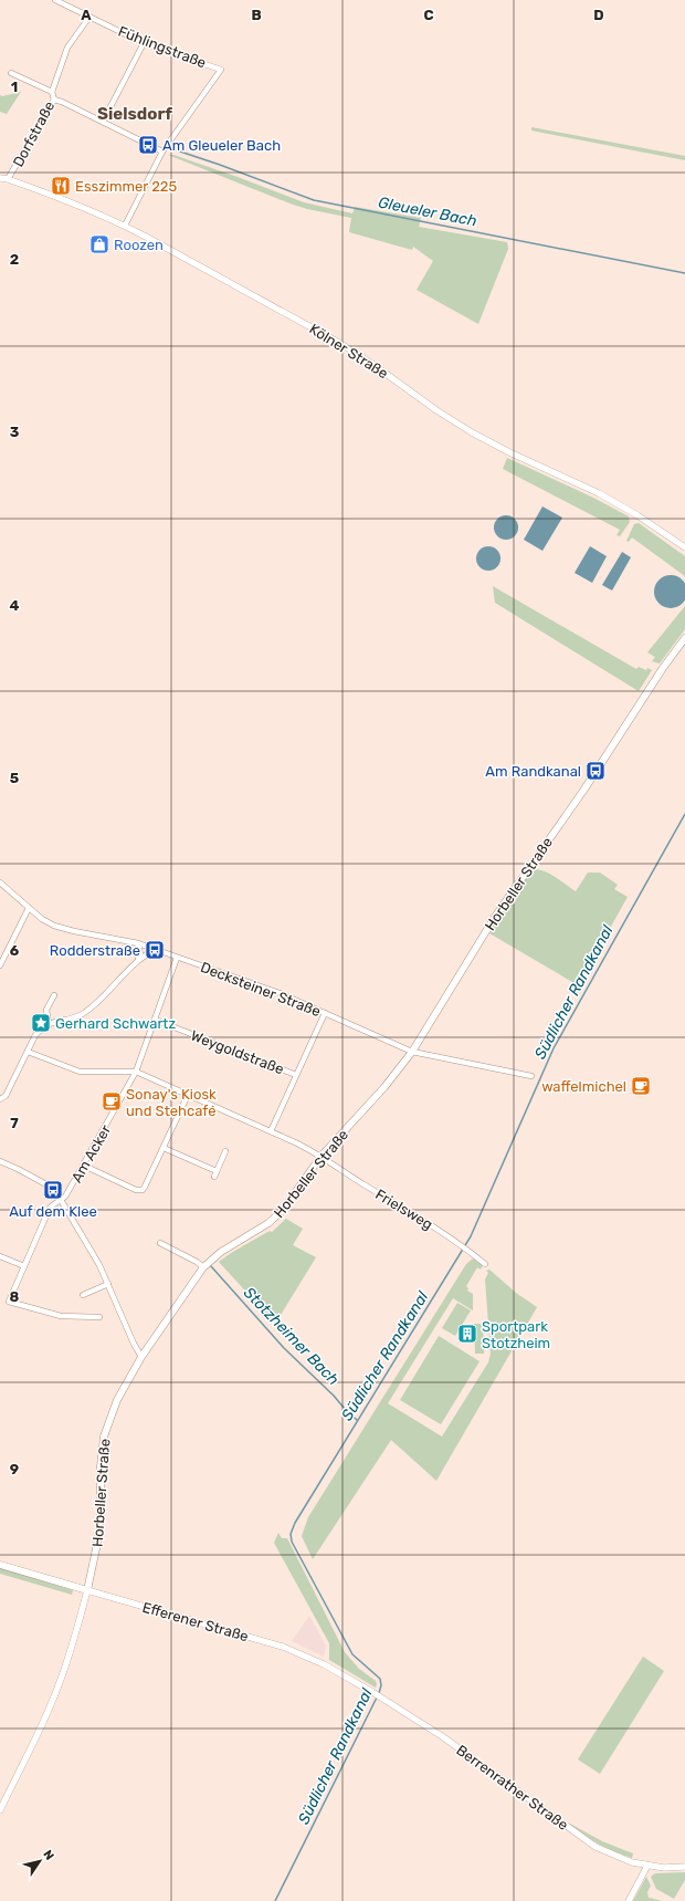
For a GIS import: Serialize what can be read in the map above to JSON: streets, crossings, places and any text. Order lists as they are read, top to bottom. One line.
{"streets":{"main road":["Horbeller Straße","Efferener Straße"],"street":["Fühlingstraße","Dorfstraße","Kölner Straße","Decksteiner Straße","Weygoldstraße","Am Acker","Frielsweg","Berrenrather Straße"]},"crossings":[["Fühlingstraße","Dorfstraße"],["Dorfstraße","Kölner Straße"],["Horbeller Straße","Decksteiner Straße"],["Horbeller Straße","Frielsweg"],["Horbeller Straße","Efferener Straße"],["Decksteiner Straße","Am Acker"],["Weygoldstraße","Am Acker"],["Am Acker","Frielsweg"],["Efferener Straße","Berrenrather Straße"]],"districts":["Sielsdorf"],"water":["Gleueler Bach","Südlicher Randkanal","Stotzheimer Bach"],"places":{"bus stop":["Am Gleueler Bach","Am Randkanal","Rodderstraße","Auf dem Klee"],"restaurant":["Esszimmer 225"],"shop":["Roozen"],"place":["Gerhard Schwartz"],"cafe":["waffelmichel","Sonay's Kiosk und Stehcafé"],"building":["Sportpark Stotzheim"]},"north":"top right","grid":{"columns":["A","B","C","D"],"rows":["1","2","3","4","5","6","7","8","9"]}}
